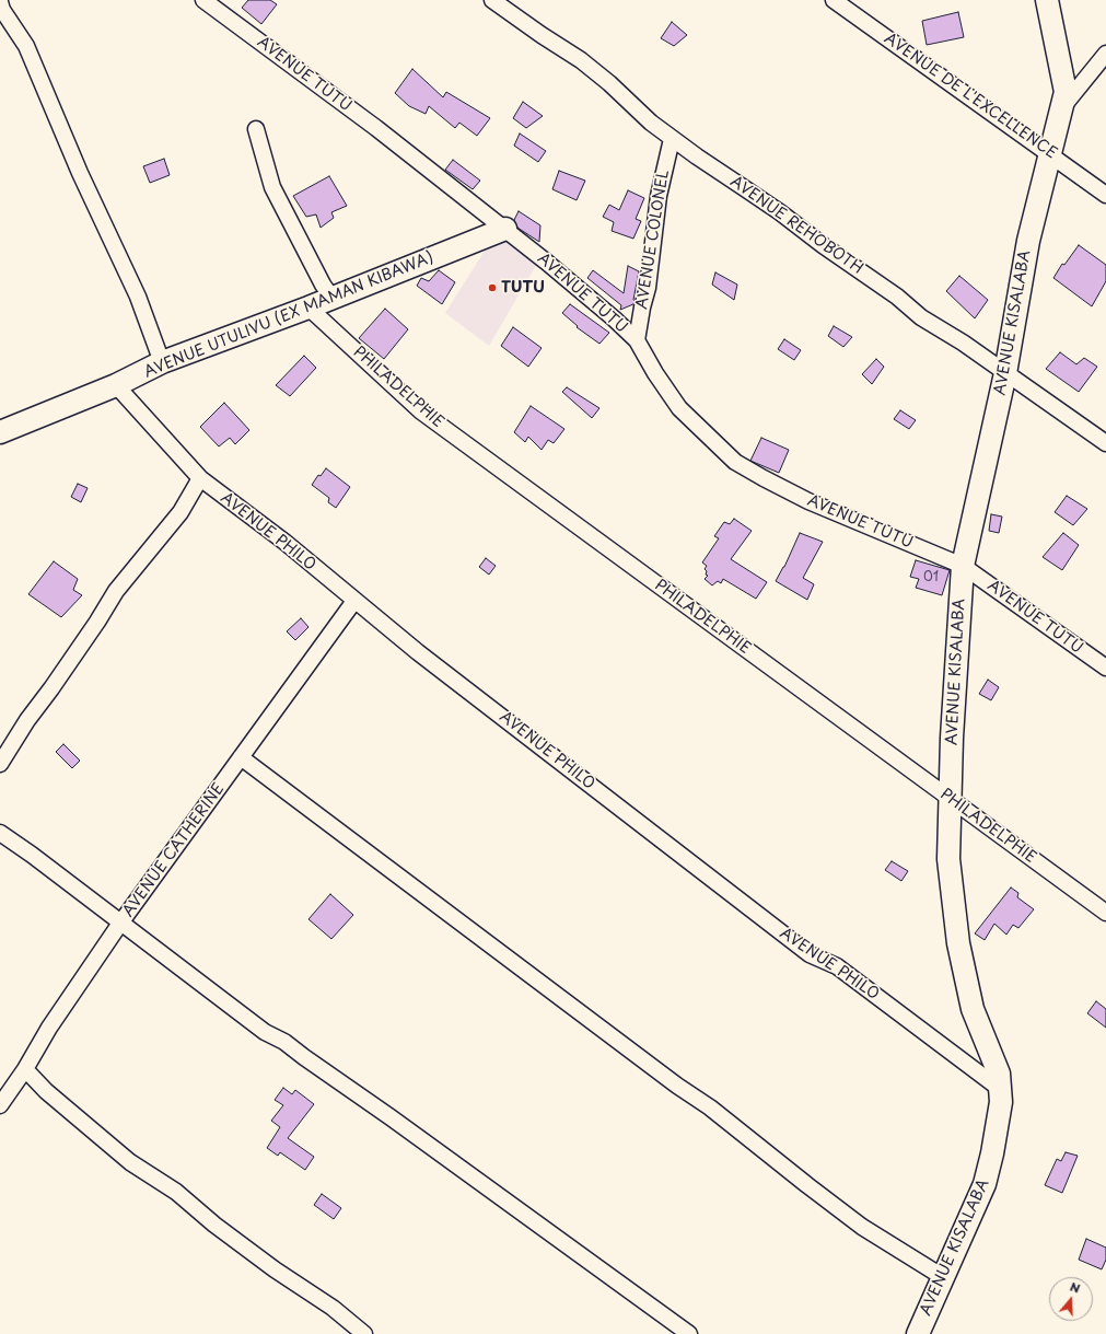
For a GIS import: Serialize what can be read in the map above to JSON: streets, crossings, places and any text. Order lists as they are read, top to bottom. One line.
{"streets":{"street":["AVENUE TUTU","AVENUE DE L'EXCELLENCE","AVENUE REHOBOTH","AVENUE COLONEL","AVENUE UTULIVU (EX MAMAN KIBAWA)","AVENUE KISALABA","PHILADELPHIE","AVENUE PHILO","AVENUE CATHERINE"]},"crossings":[["AVENUE TUTU","AVENUE COLONEL"],["AVENUE TUTU","AVENUE UTULIVU (EX MAMAN KIBAWA)"],["AVENUE TUTU","AVENUE KISALABA"],["AVENUE DE L'EXCELLENCE","AVENUE KISALABA"],["AVENUE REHOBOTH","AVENUE COLONEL"],["AVENUE REHOBOTH","AVENUE KISALABA"],["AVENUE UTULIVU (EX MAMAN KIBAWA)","PHILADELPHIE"],["AVENUE UTULIVU (EX MAMAN KIBAWA)","AVENUE PHILO"],["AVENUE KISALABA","PHILADELPHIE"],["AVENUE KISALABA","AVENUE PHILO"],["AVENUE PHILO","AVENUE CATHERINE"]],"places":["TUTU"],"house_numbers":["01"],"north":"top"}
